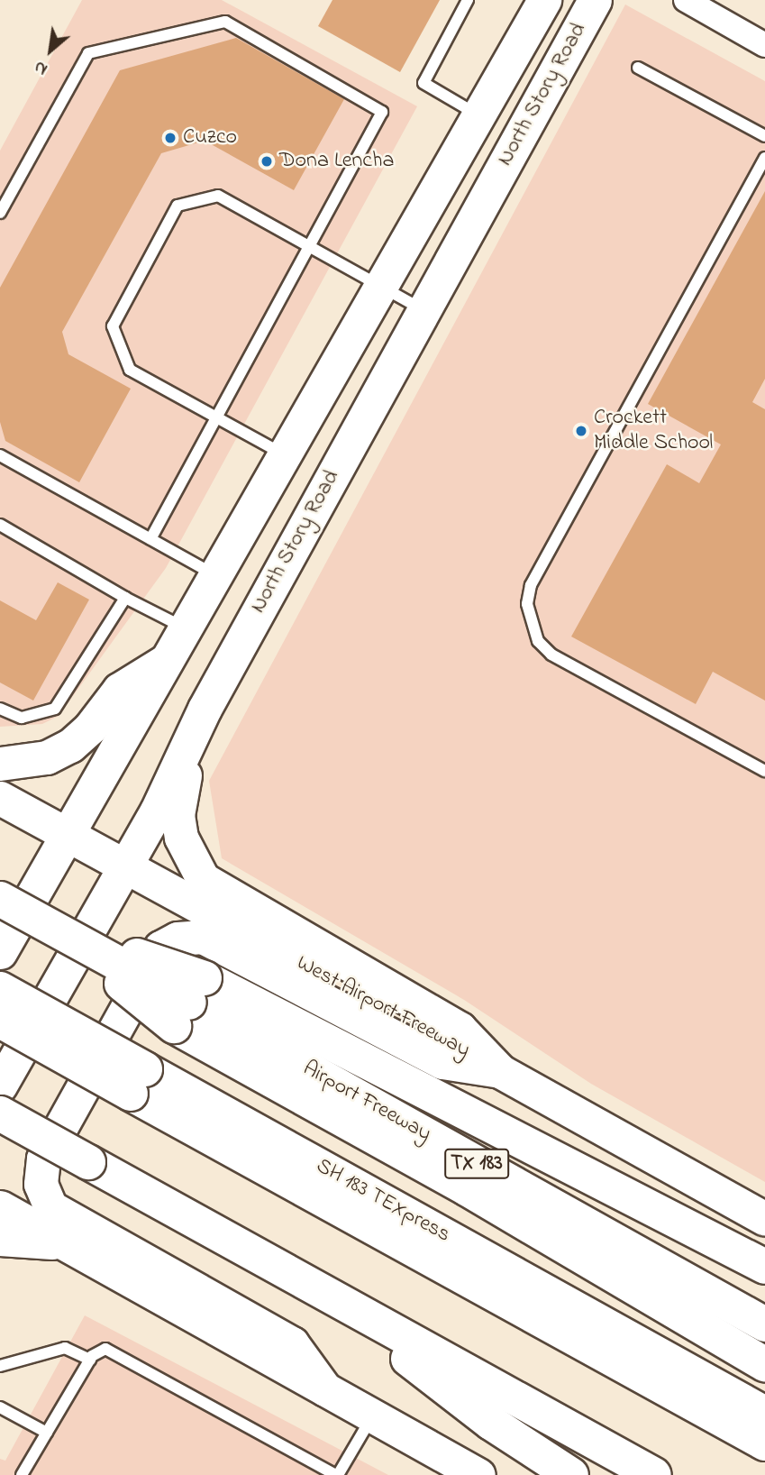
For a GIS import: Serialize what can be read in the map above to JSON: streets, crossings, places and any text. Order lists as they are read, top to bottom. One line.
{"streets":{"highway":["Airport Freeway","TX 183","SH 183 TEXpress"],"main road":["North Story Road","West Airport Freeway"]},"crossings":[["North Story Road","West Airport Freeway"]],"places":["Cuzco","Dona Lencha","Crockett Middle School"],"north":"bottom left"}
